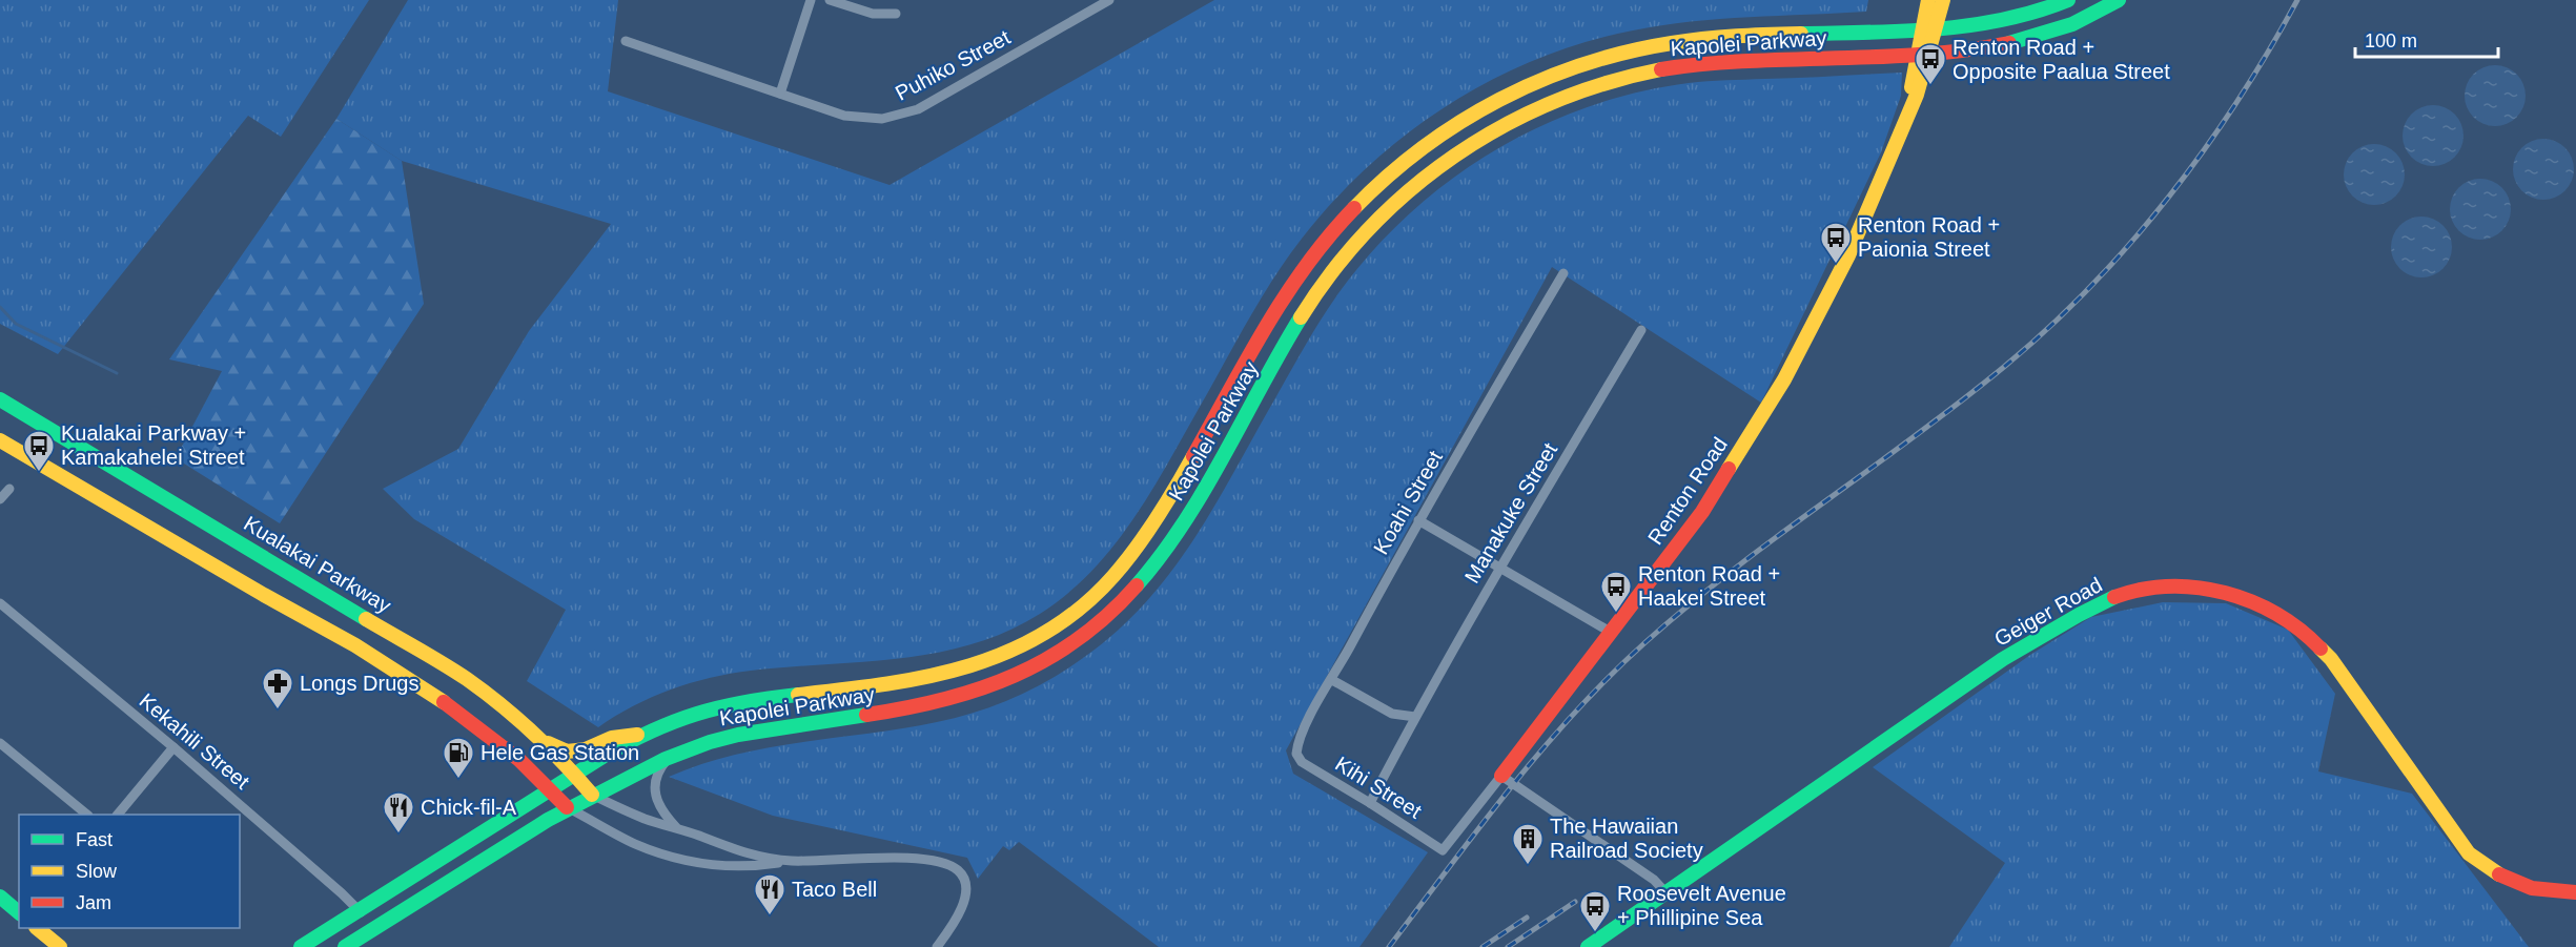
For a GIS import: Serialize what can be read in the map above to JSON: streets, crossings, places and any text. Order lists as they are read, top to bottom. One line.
{"streets":{"main road":["Kapolei Parkway","Renton Road","Kualakai Parkway","Geiger Road"],"street":["Puhiko Street","Koahi Street","Manakuke Street","Kekahili Street","Kihi Street"]},"crossings":[["Kapolei Parkway","Renton Road"],["Kapolei Parkway","Kualakai Parkway"],["Kapolei Parkway","Kekahili Street"],["Renton Road","Kihi Street"],["Koahi Street","Kihi Street"],["Manakuke Street","Kihi Street"]],"places":{"bus stop":["Renton Road + Opposite Paalua Street","Renton Road + Paionia Street","Kualakai Parkway + Kamakahelei Street","Renton Road + Haakei Street","Roosevelt Avenue + Phillipine Sea"],"pharmacy":["Longs Drugs"],"fuel station":["Hele Gas Station"],"restaurant":["Chick-fil-A","Taco Bell"],"building":["The Hawaiian Railroad Society"]},"legend":["Fast","Slow","Jam"],"scale_bar":"100 m"}
